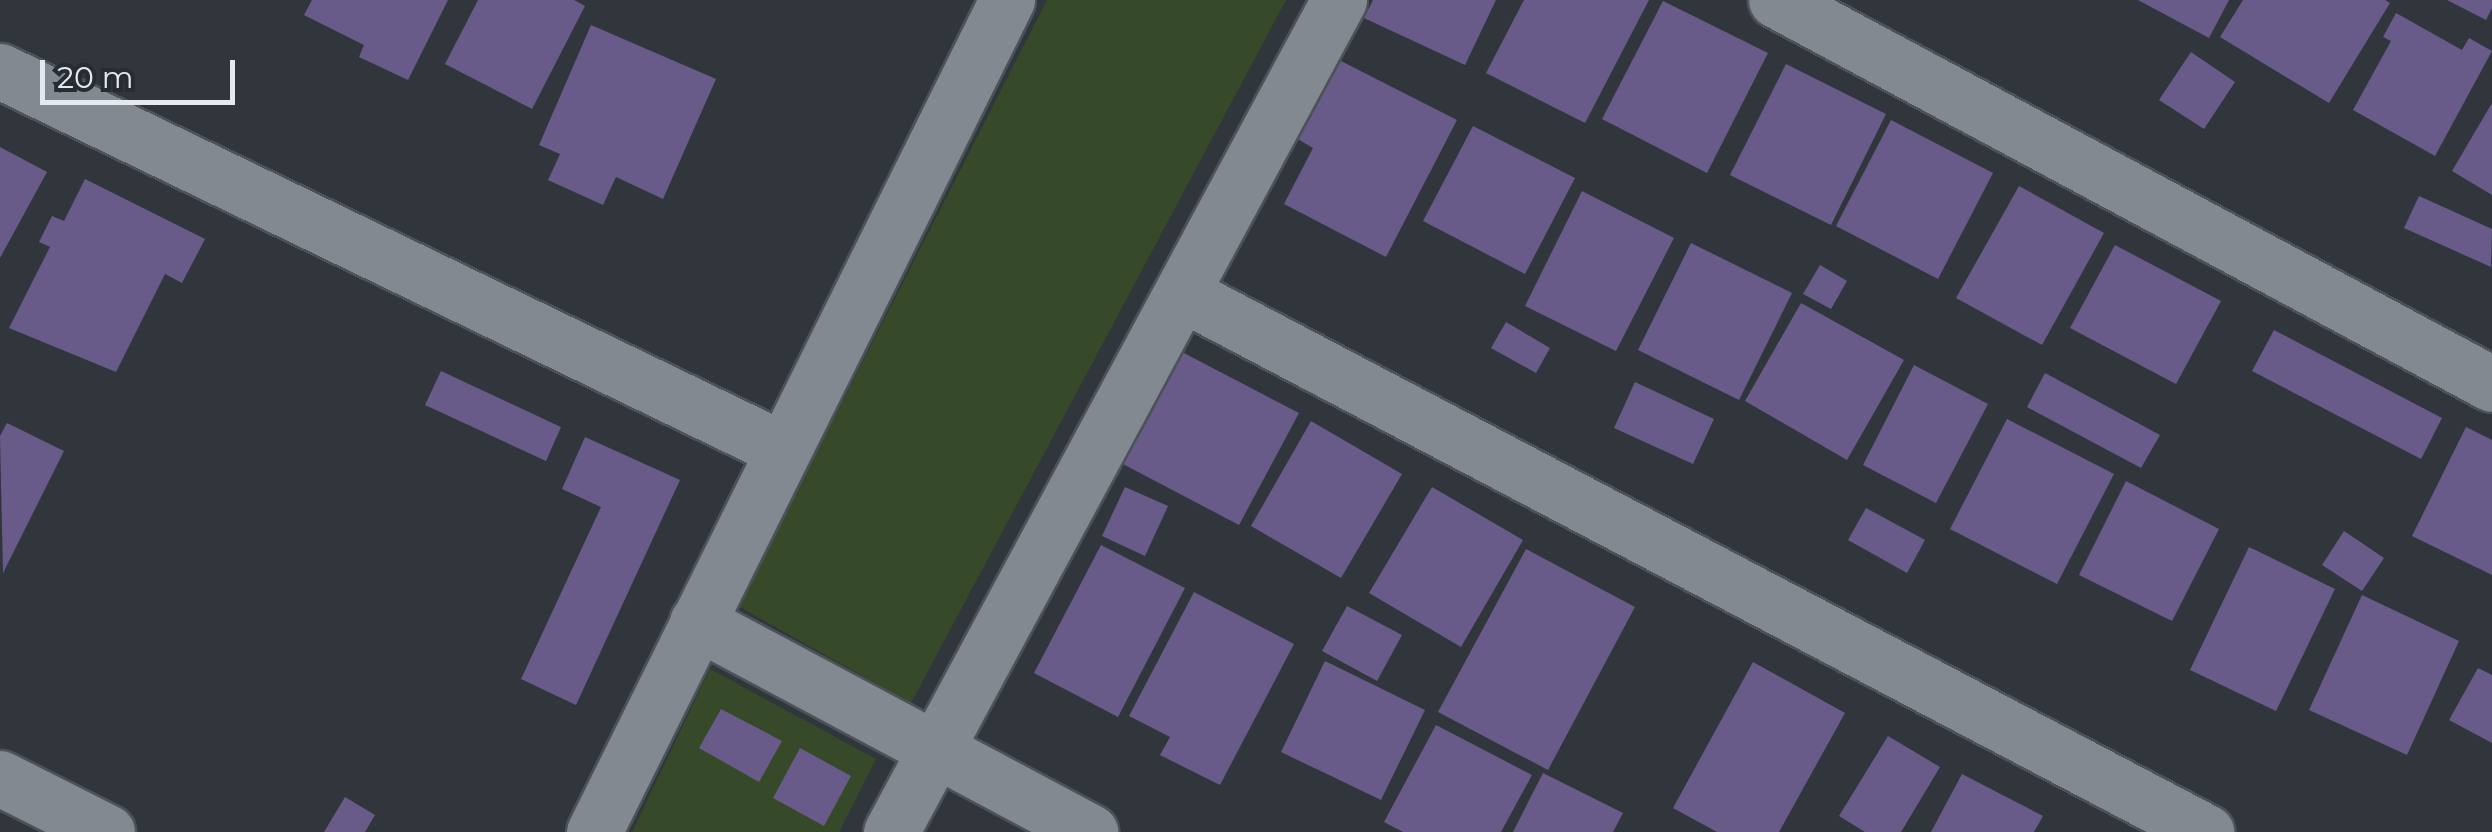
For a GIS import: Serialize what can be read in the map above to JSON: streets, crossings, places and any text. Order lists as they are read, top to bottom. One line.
{"scale_bar":"20 m"}
